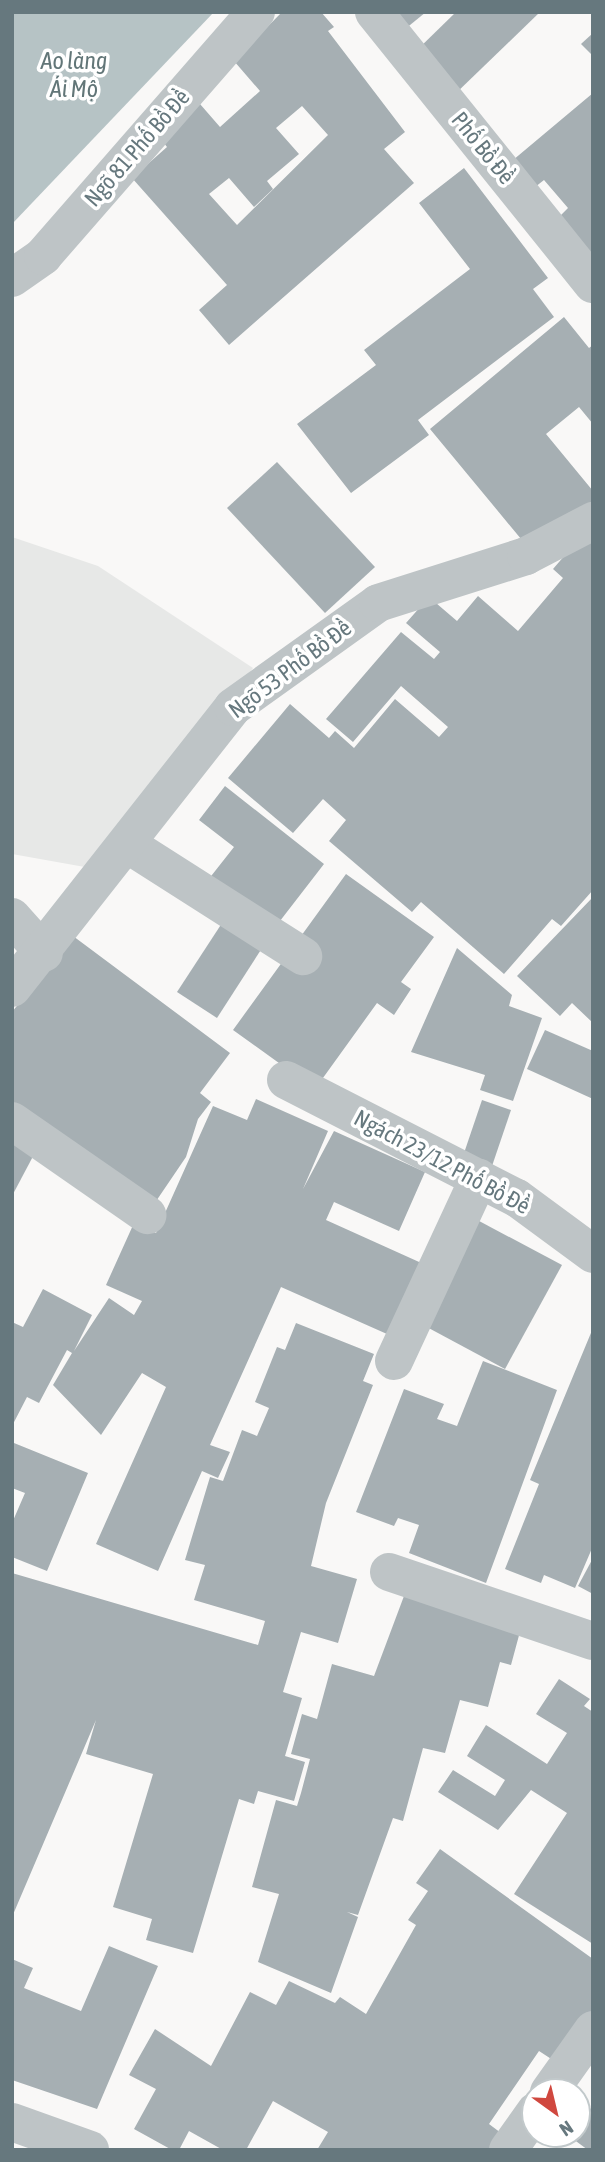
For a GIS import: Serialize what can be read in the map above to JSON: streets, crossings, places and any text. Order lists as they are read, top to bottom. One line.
{"streets":{"street":["Ngõ 81 Phố Bồ Đề","Phố Bồ Đề","Ngõ 53 Phố Bồ Đề","Ngách 23/12 Phố Bồ Đề"]},"water":["Ao làng Ái Mộ"],"north":"bottom right"}
